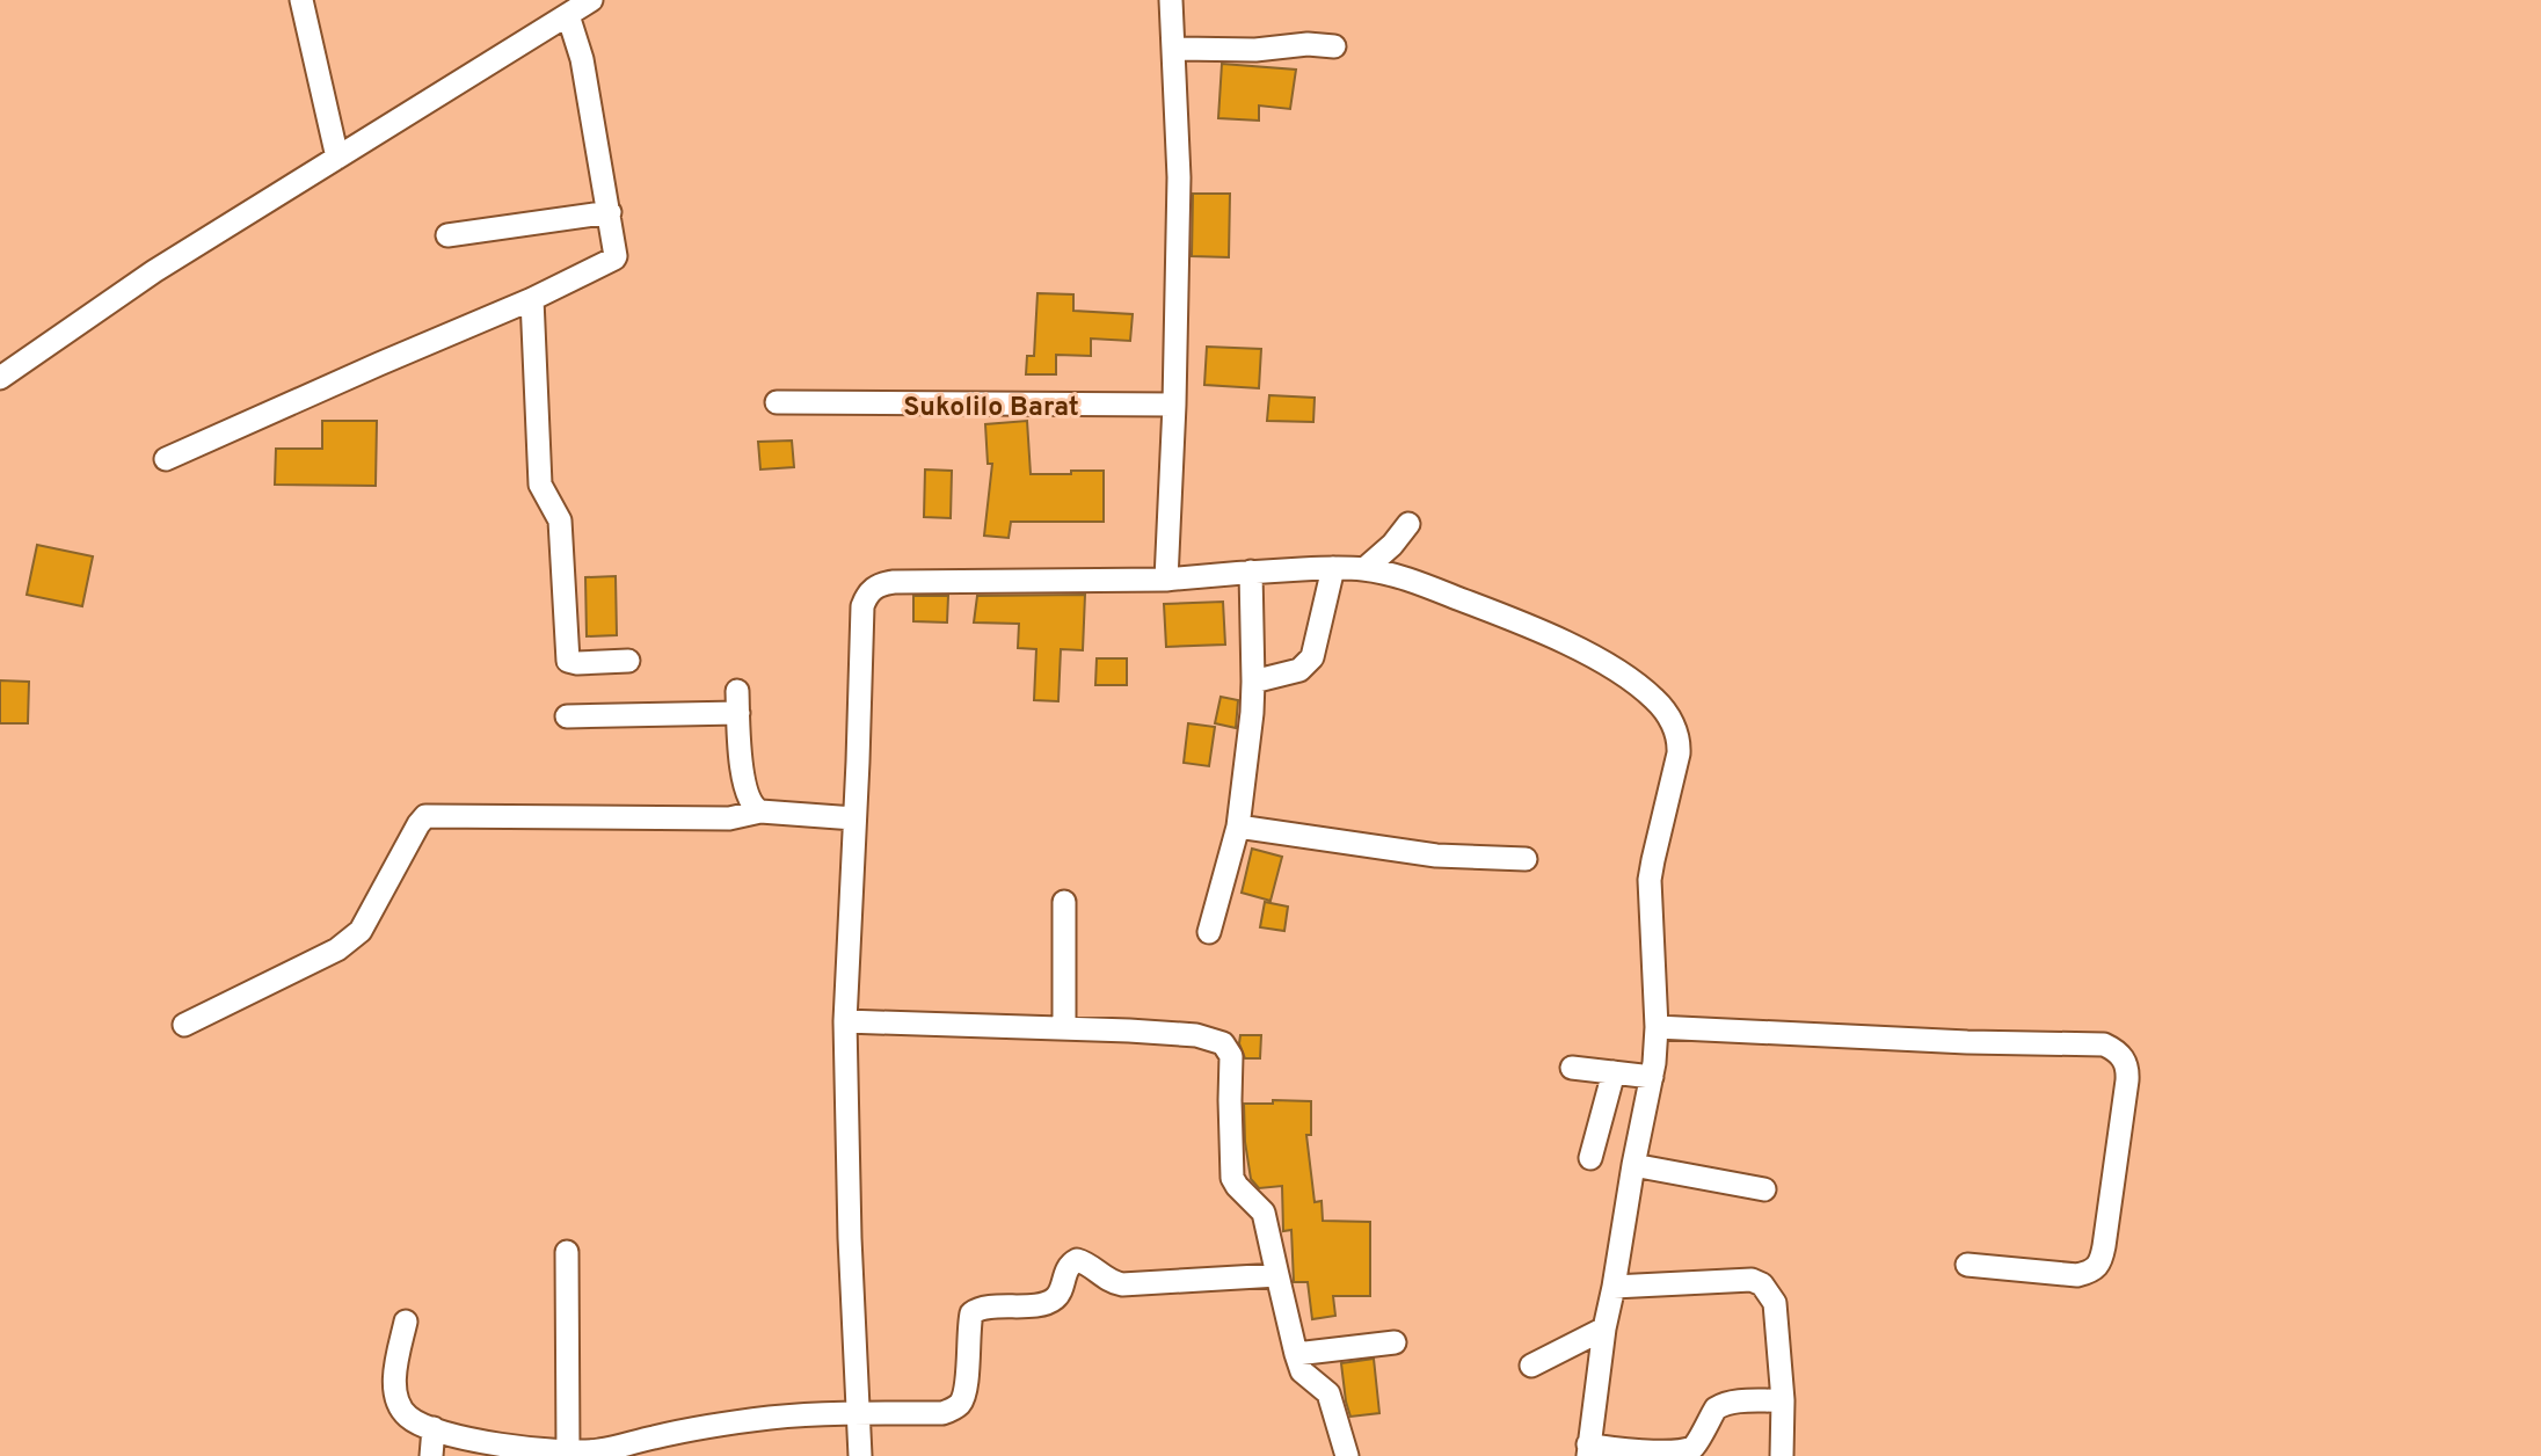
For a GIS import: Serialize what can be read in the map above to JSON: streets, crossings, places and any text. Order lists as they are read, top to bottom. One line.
{"districts":["Sukolilo Barat"]}
